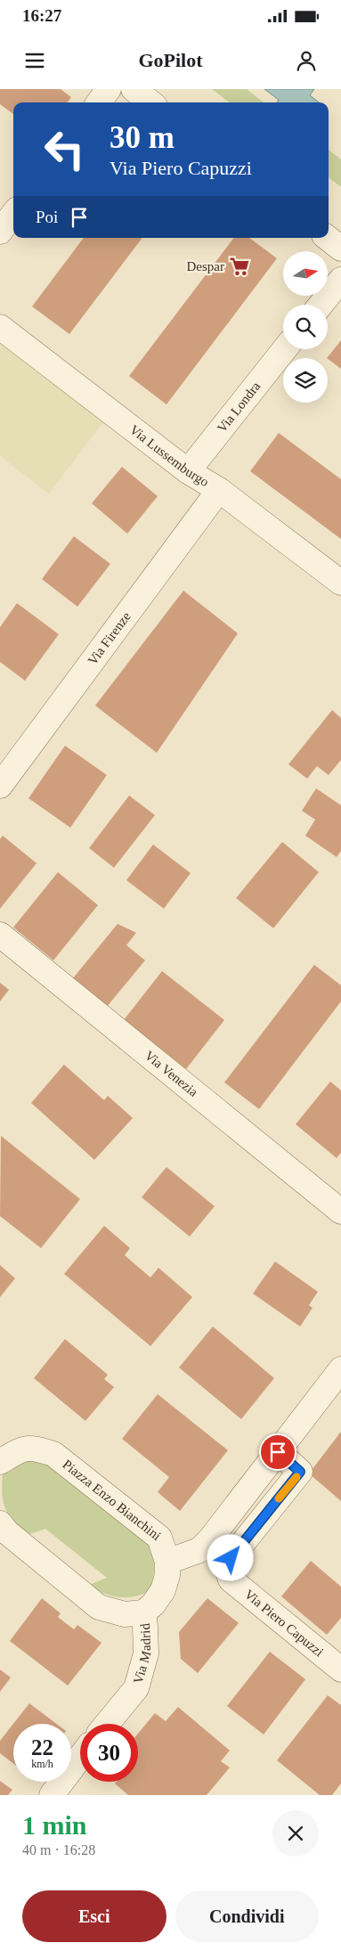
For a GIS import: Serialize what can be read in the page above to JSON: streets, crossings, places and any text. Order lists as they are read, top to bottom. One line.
{"streets":{"street":["Via Londra","Via Lussemburgo","Via Firenze","Via Venezia","Piazza Enzo Bianchini","Via Piero Capuzzi","Via Madrid"]},"crossings":[["Via Londra","Via Lussemburgo"],["Via Lussemburgo","Via Firenze"],["Piazza Enzo Bianchini","Via Madrid"]],"places":{"supermarket":["Despar"]},"north":"right","page":{"status":"16:27","header":"GoPilot","turn":["30 m","Via Piero Capuzzi"],"then":"Poi","speed":"22 km/h","limit":"30","heading":["1 min","40 m · 16:28"],"buttons":["Esci","Condividi"]}}
